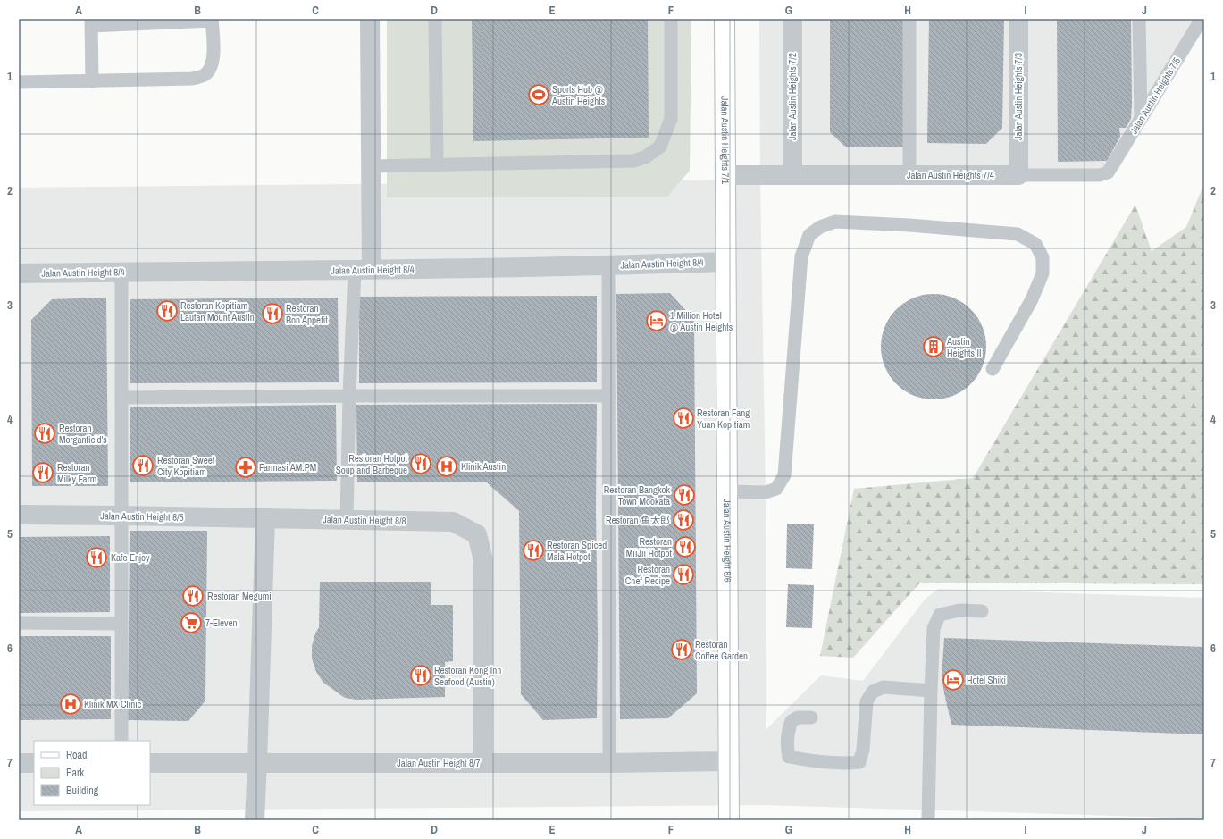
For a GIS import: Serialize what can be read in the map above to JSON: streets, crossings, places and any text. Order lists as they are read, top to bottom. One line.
{"streets":{"street":["Jalan Austin Heights 7/2","Jalan Austin Heights 7/3","Jalan Austin Heights 7/1","Jalan Austin Heights 7/4","Jalan Austin Height 8/4","Jalan Austin Height 8/5","Jalan Austin Height 8/8","Jalan Austin Height 8/6","Jalan Austin Height 8/7"],"lane":["Jalan Austin Heights 7/5"]},"crossings":[["Jalan Austin Heights 7/5","Jalan Austin Heights 7/4"],["Jalan Austin Heights 7/2","Jalan Austin Heights 7/4"],["Jalan Austin Heights 7/3","Jalan Austin Heights 7/4"],["Jalan Austin Heights 7/1","Jalan Austin Heights 7/4"],["Jalan Austin Heights 7/1","Jalan Austin Height 8/4"],["Jalan Austin Heights 7/1","Jalan Austin Height 8/6"],["Jalan Austin Height 8/4","Jalan Austin Height 8/6"],["Jalan Austin Height 8/5","Jalan Austin Height 8/8"],["Jalan Austin Height 8/8","Jalan Austin Height 8/7"],["Jalan Austin Height 8/6","Jalan Austin Height 8/7"]],"places":{"sports":["Sports Hub @ Austin Heights"],"restaurant":["Restoran Kopitiam Lautan Mount Austin","Restoran Bon Appetit","Restoran Fang Yuan Kopitiam","Restoran Morganfield's","Restoran Hotpot Soup and Barbeque","Restoran Sweet City Kopitiam","Restoran Milky Farm","Restoran Bangkok Town Mookata","Restoran 鱼太郎","Restoran MiiJii Hotpot","Restoran Spiced Mala Hotpot","Kafe Enjoy","Restoran Chef Recipe","Restoran Megumi","Restoran Coffee Garden","Restoran Kong Inn Seafood (Austin)"],"hotel":["1 Million Hotel @ Austin Heights","Hotel Shiki"],"building":["Austin Heights II"],"hospital":["Klinik Austin","Klinik MX Clinic"],"pharmacy":["Farmasi AM.PM"],"supermarket":["7-Eleven"]},"legend":["Road","Park","Building"],"grid":{"columns":["A","B","C","D","E","F","G","H","I","J"],"rows":["1","2","3","4","5","6","7"]}}
